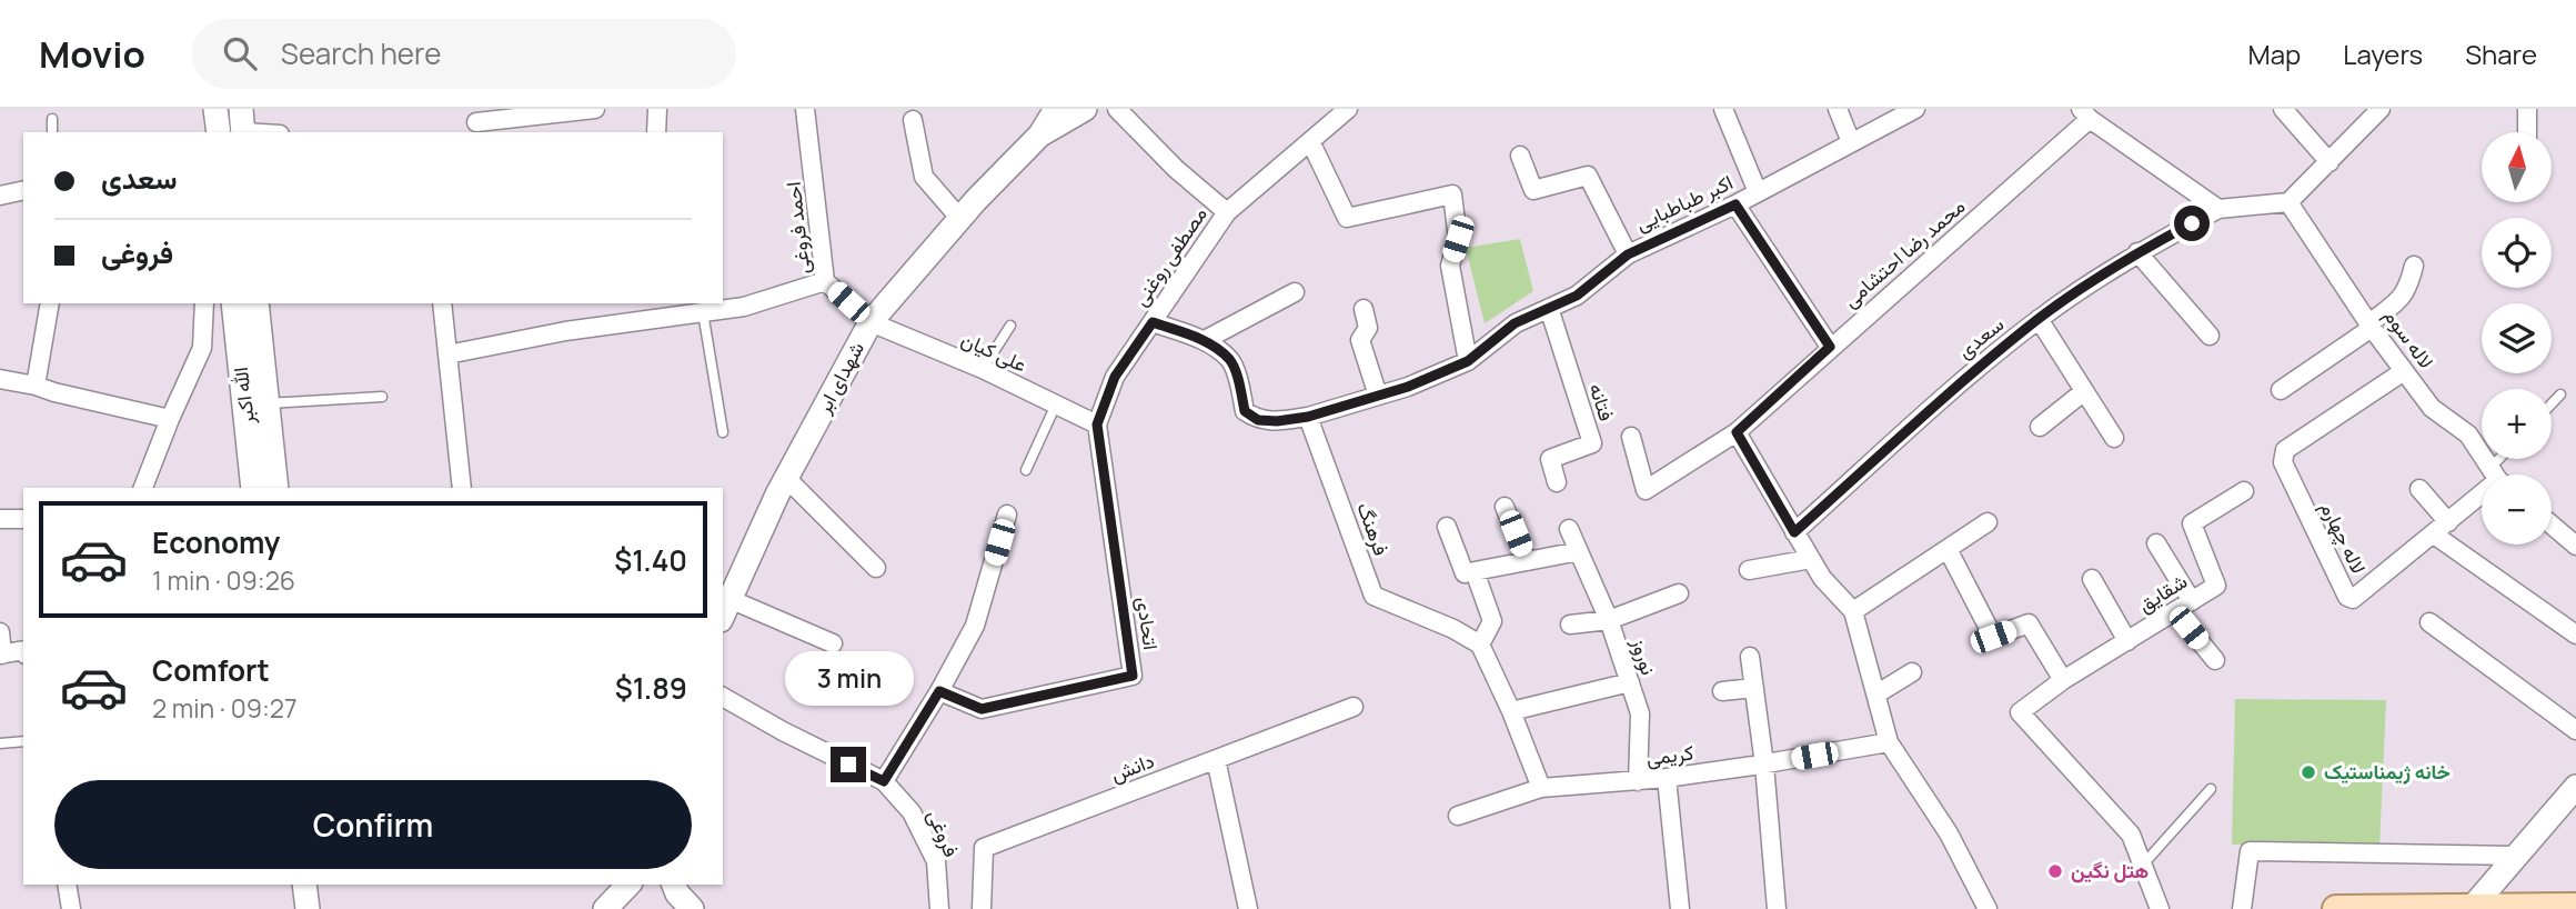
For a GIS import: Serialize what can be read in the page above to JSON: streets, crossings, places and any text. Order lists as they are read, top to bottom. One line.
{"streets":{"main road":["شهدای ابر","الله اکبر"],"street":["اکبر طباطبایی","احمد فروغی","محمد رضا احتشامی","مصطفی روغنی","سعدی","لاله سوم","علی کیان","فتانه","فرهنگ","لاله چهارم","شقایق","اتحادی","نوروز","کریمی","دانش","فروغی"]},"crossings":[["اکبر طباطبایی","فتانه"],["اکبر طباطبایی","فرهنگ"],["احمد فروغی","علی کیان"],["احمد فروغی","شهدای ابر"],["مصطفی روغنی","علی کیان"],["مصطفی روغنی","اتحادی"],["لاله سوم","لاله چهارم"],["علی کیان","شهدای ابر"],["علی کیان","اتحادی"],["نوروز","کریمی"]],"places":["خانه ژیمناستیک","هتل نگین"],"north":"top","page":{"header":"Movio","search":"Search here","nav":["Map","Layers","Share"],"map_buttons":["+","−"],"banner":["سعدی","فروغی"],"list":[{"name":"Economy","note":"1 min · 09:26","value":"$1.40"},{"name":"Comfort","note":"2 min · 09:27","value":"$1.89"}],"bubble":"3 min","buttons":"Confirm"}}
